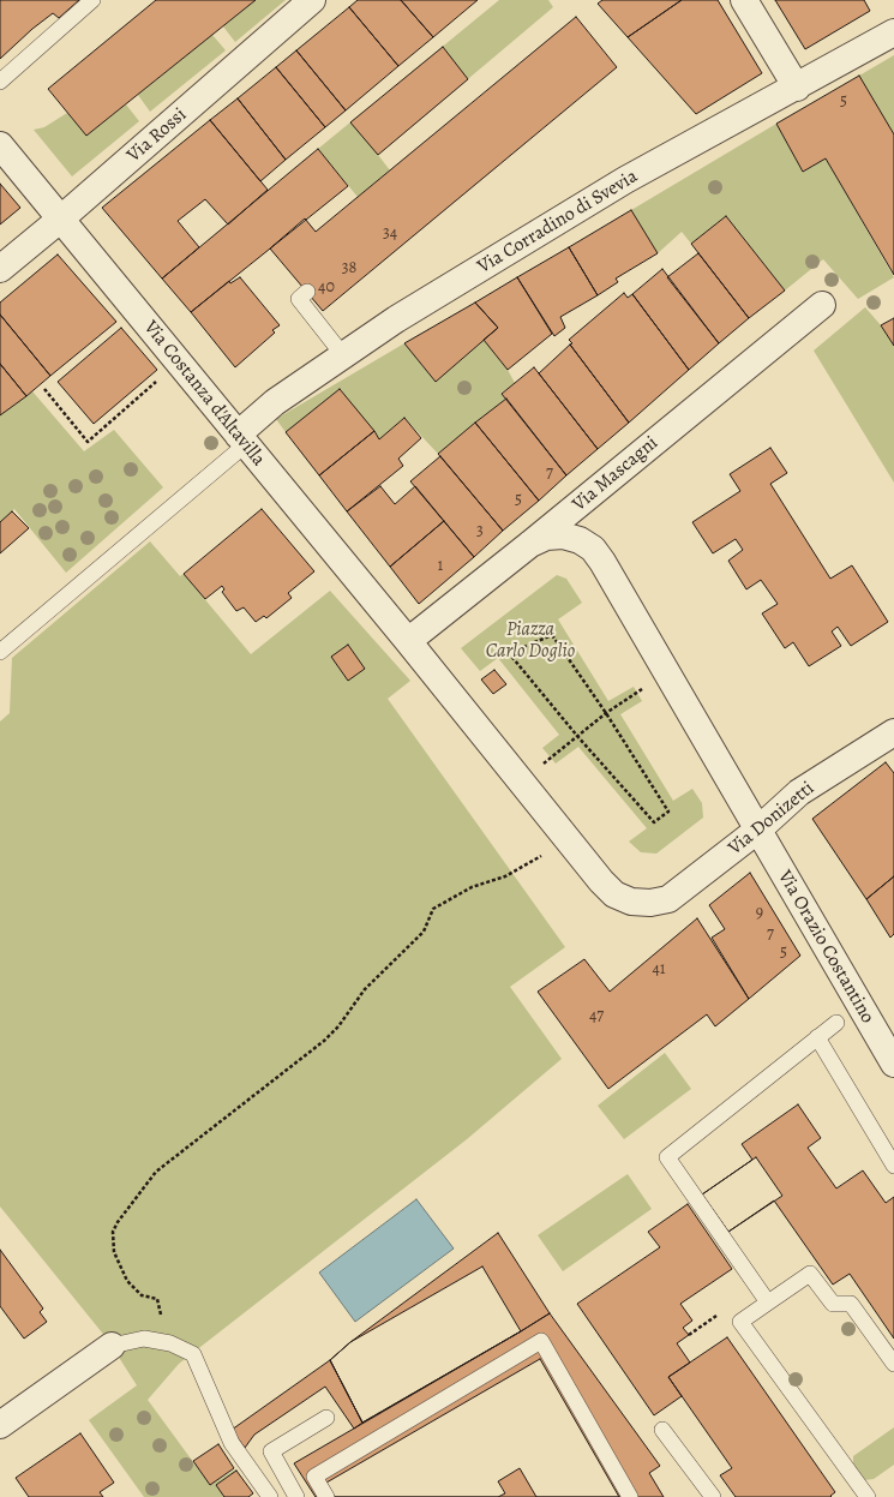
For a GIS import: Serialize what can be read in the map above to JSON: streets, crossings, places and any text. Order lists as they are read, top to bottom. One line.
{"streets":{"street":["Via Rossi","Via Corradino di Svevia","Via Costanza d'Altavilla","Via Mascagni","Via Donizetti","Via Orazio Costantino"]},"crossings":[["Via Rossi","Via Costanza d'Altavilla"],["Via Corradino di Svevia","Via Costanza d'Altavilla"],["Via Costanza d'Altavilla","Via Mascagni"],["Via Costanza d'Altavilla","Via Donizetti"],["Via Mascagni","Via Orazio Costantino"],["Via Donizetti","Via Orazio Costantino"]],"parks":["Piazza Carlo Doglio"],"house_numbers":["5","34","38","40","7","5","3","1","9","7","5","41","47"]}
